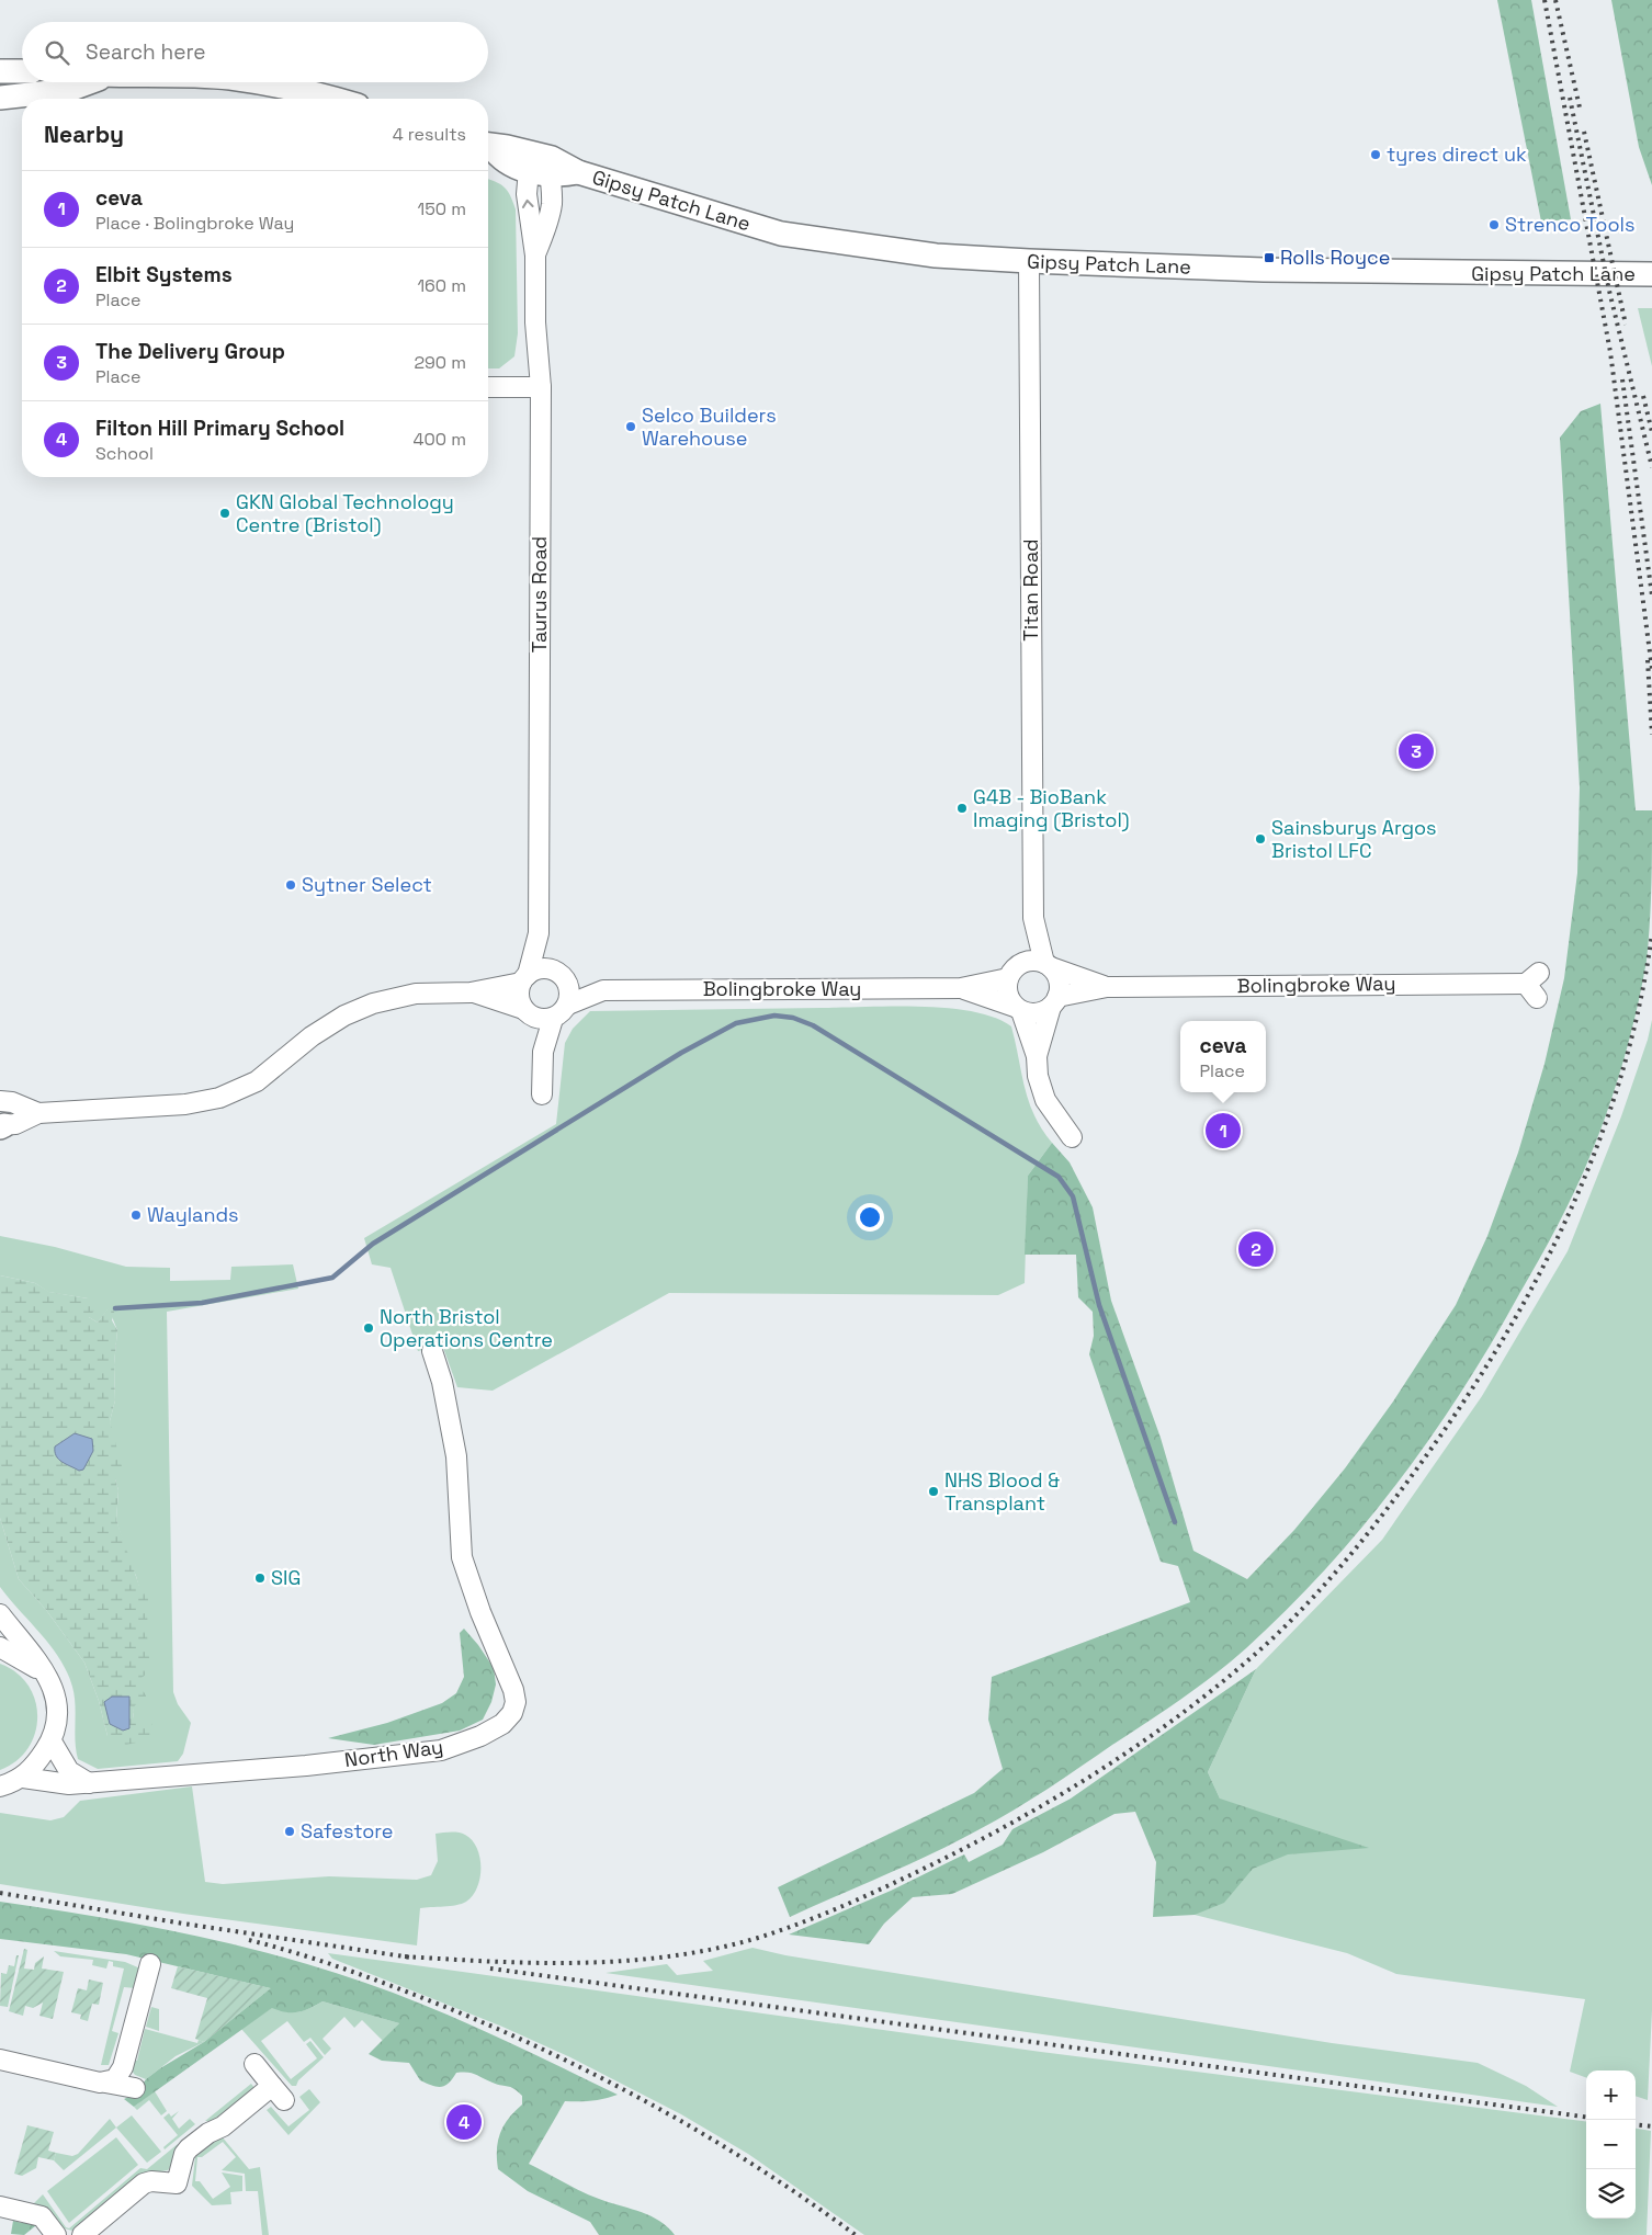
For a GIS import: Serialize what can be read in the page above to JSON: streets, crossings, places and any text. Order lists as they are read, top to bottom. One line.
{"streets":{"main road":["Gipsy Patch Lane"],"street":["Titan Road","Taurus Road","Bolingbroke Way","North Way"]},"crossings":[["Gipsy Patch Lane","Titan Road"],["Gipsy Patch Lane","Taurus Road"],["Titan Road","Bolingbroke Way"],["Taurus Road","Bolingbroke Way"]],"places":{"other":["tyres direct uk","Strenco Tools","Selco Builders Warehouse","GKN Global Technology Centre (Bristol)","G4B - BioBank Imaging (Bristol)","Sainsburys Argos Bristol LFC","Sytner Select","Waylands","North Bristol Operations Centre","NHS Blood & Transplant","SIG","Safestore"],"transit":["Rolls Royce"]},"page":{"search":"Search here","heading":["Nearby","4 results"],"list":[{"mark":"1","name":"ceva","note":"Place · Bolingbroke Way","value":"150 m"},{"mark":"2","name":"Elbit Systems","note":"Place","value":"160 m"},{"mark":"3","name":"The Delivery Group","note":"Place","value":"290 m"},{"mark":"4","name":"Filton Hill Primary School","note":"School","value":"400 m"}],"pins":["3","1","2","4"],"popup":["ceva","Place"],"map_buttons":["+","−"]}}
